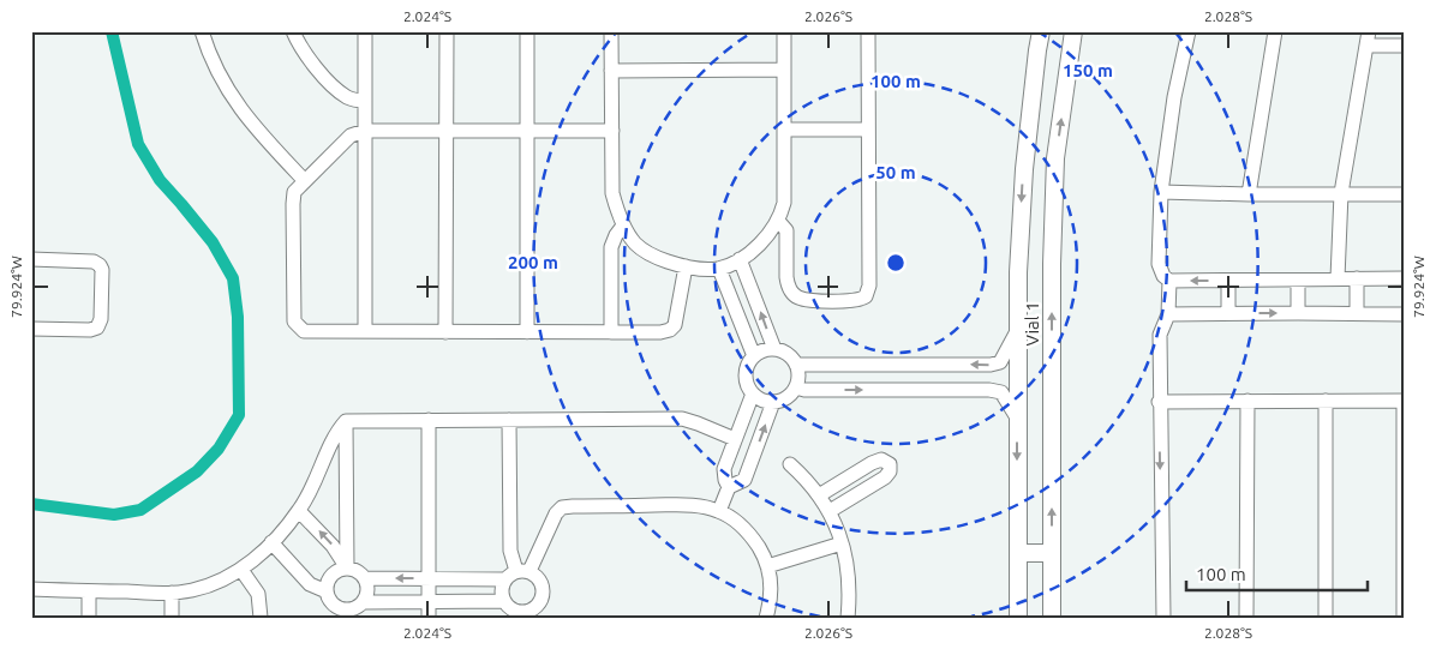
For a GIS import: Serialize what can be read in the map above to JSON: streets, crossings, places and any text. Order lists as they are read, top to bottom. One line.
{"streets":{"street":["Vial 1"]},"scale_bar":"100 m","coordinates":["2.024°S","2.026°S","2.028°S","79.924°W"],"rings":["150 m","100 m","50 m","200 m"]}
